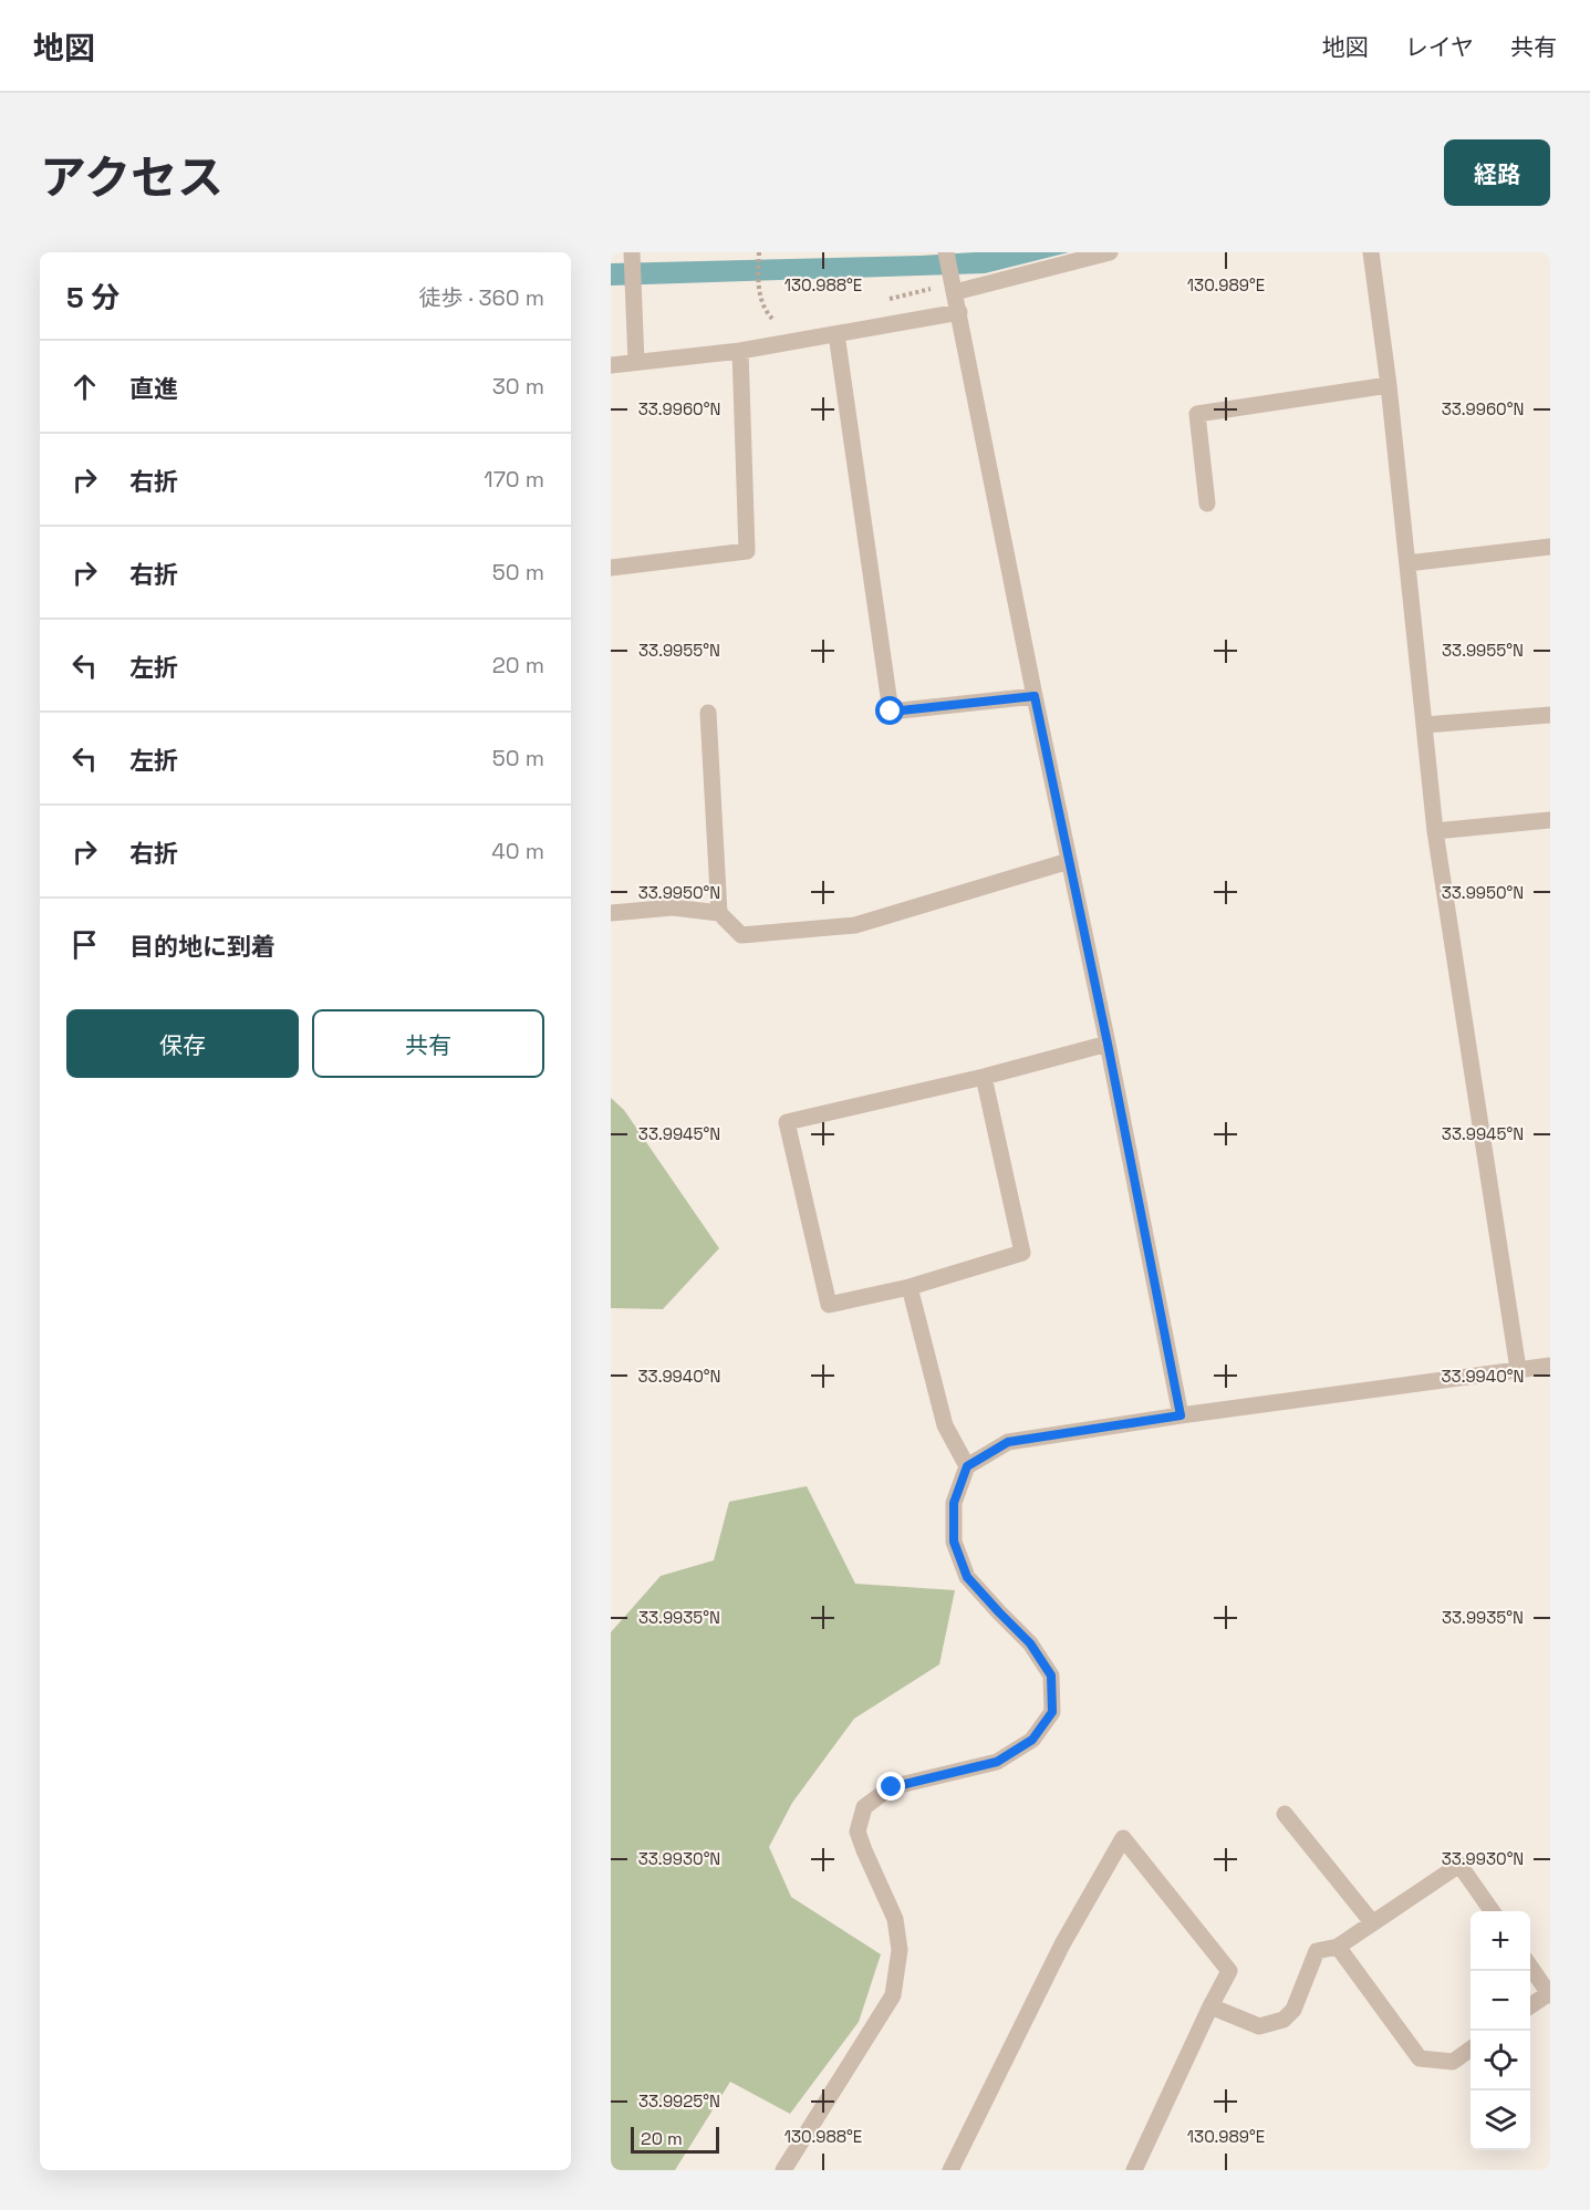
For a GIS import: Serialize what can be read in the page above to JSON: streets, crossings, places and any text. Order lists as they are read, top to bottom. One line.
{"scale_bar":"20 m","page":{"header":"地図","nav":["地図","レイヤ","共有"],"title":"アクセス","buttons":["経路",["保存","共有"]],"heading":["5 分","徒歩 · 360 m"],"list":[["直進","30 m"],["右折","170 m"],["右折","50 m"],["左折","20 m"],["左折","50 m"],["右折","40 m"],"目的地に到着"],"map_buttons":["+","−"],"scale":"20 m"},"coordinates":["130.988°E","130.989°E","33.9960°N","33.9955°N","33.9950°N","33.9945°N","33.9940°N","33.9935°N","33.9930°N","33.9925°N"]}
